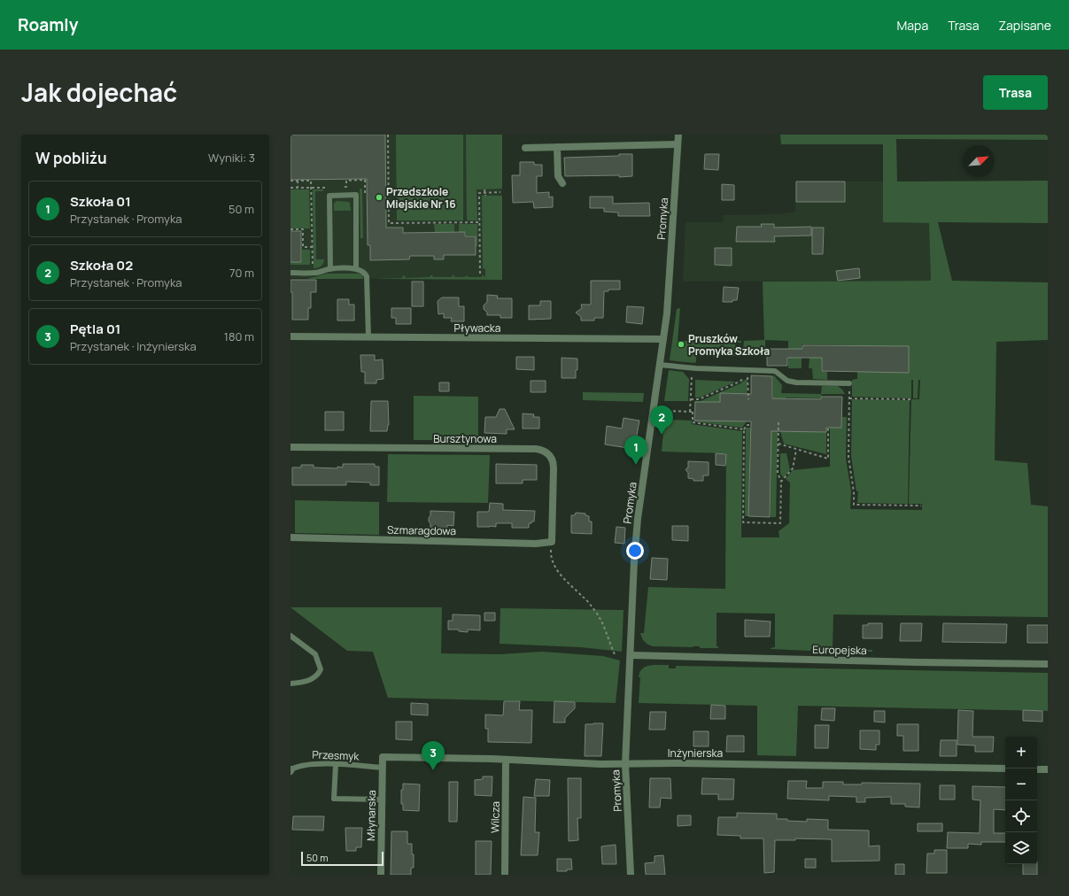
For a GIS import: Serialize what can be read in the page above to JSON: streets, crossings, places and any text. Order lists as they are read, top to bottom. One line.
{"streets":{"street":["Promyka","Pływacka","Bursztynowa","Szmaragdowa","Europejska","Inżynierska","Młynarska","Wilcza"],"lane":["Przesmyk"]},"crossings":[["Promyka","Pływacka"],["Promyka","Europejska"],["Promyka","Inżynierska"],["Bursztynowa","Szmaragdowa"],["Inżynierska","Młynarska"],["Inżynierska","Wilcza"],["Przesmyk","Młynarska"]],"places":["Przedszkole Miejskie Nr 16","Pruszków Promyka Szkoła"],"scale_bar":"50 m","north":"top right","page":{"header":"Roamly","nav":["Mapa","Trasa","Zapisane"],"title":"Jak dojechać","buttons":"Trasa","heading":["W pobliżu","Wyniki: 3"],"list":[{"mark":"1","name":"Szkoła 01","note":"Przystanek · Promyka","value":"50 m"},{"mark":"2","name":"Szkoła 02","note":"Przystanek · Promyka","value":"70 m"},{"mark":"3","name":"Pętla 01","note":"Przystanek · Inżynierska","value":"180 m"}],"pins":["2","1","3"],"map_buttons":["+","−"],"scale":"50 m"}}
